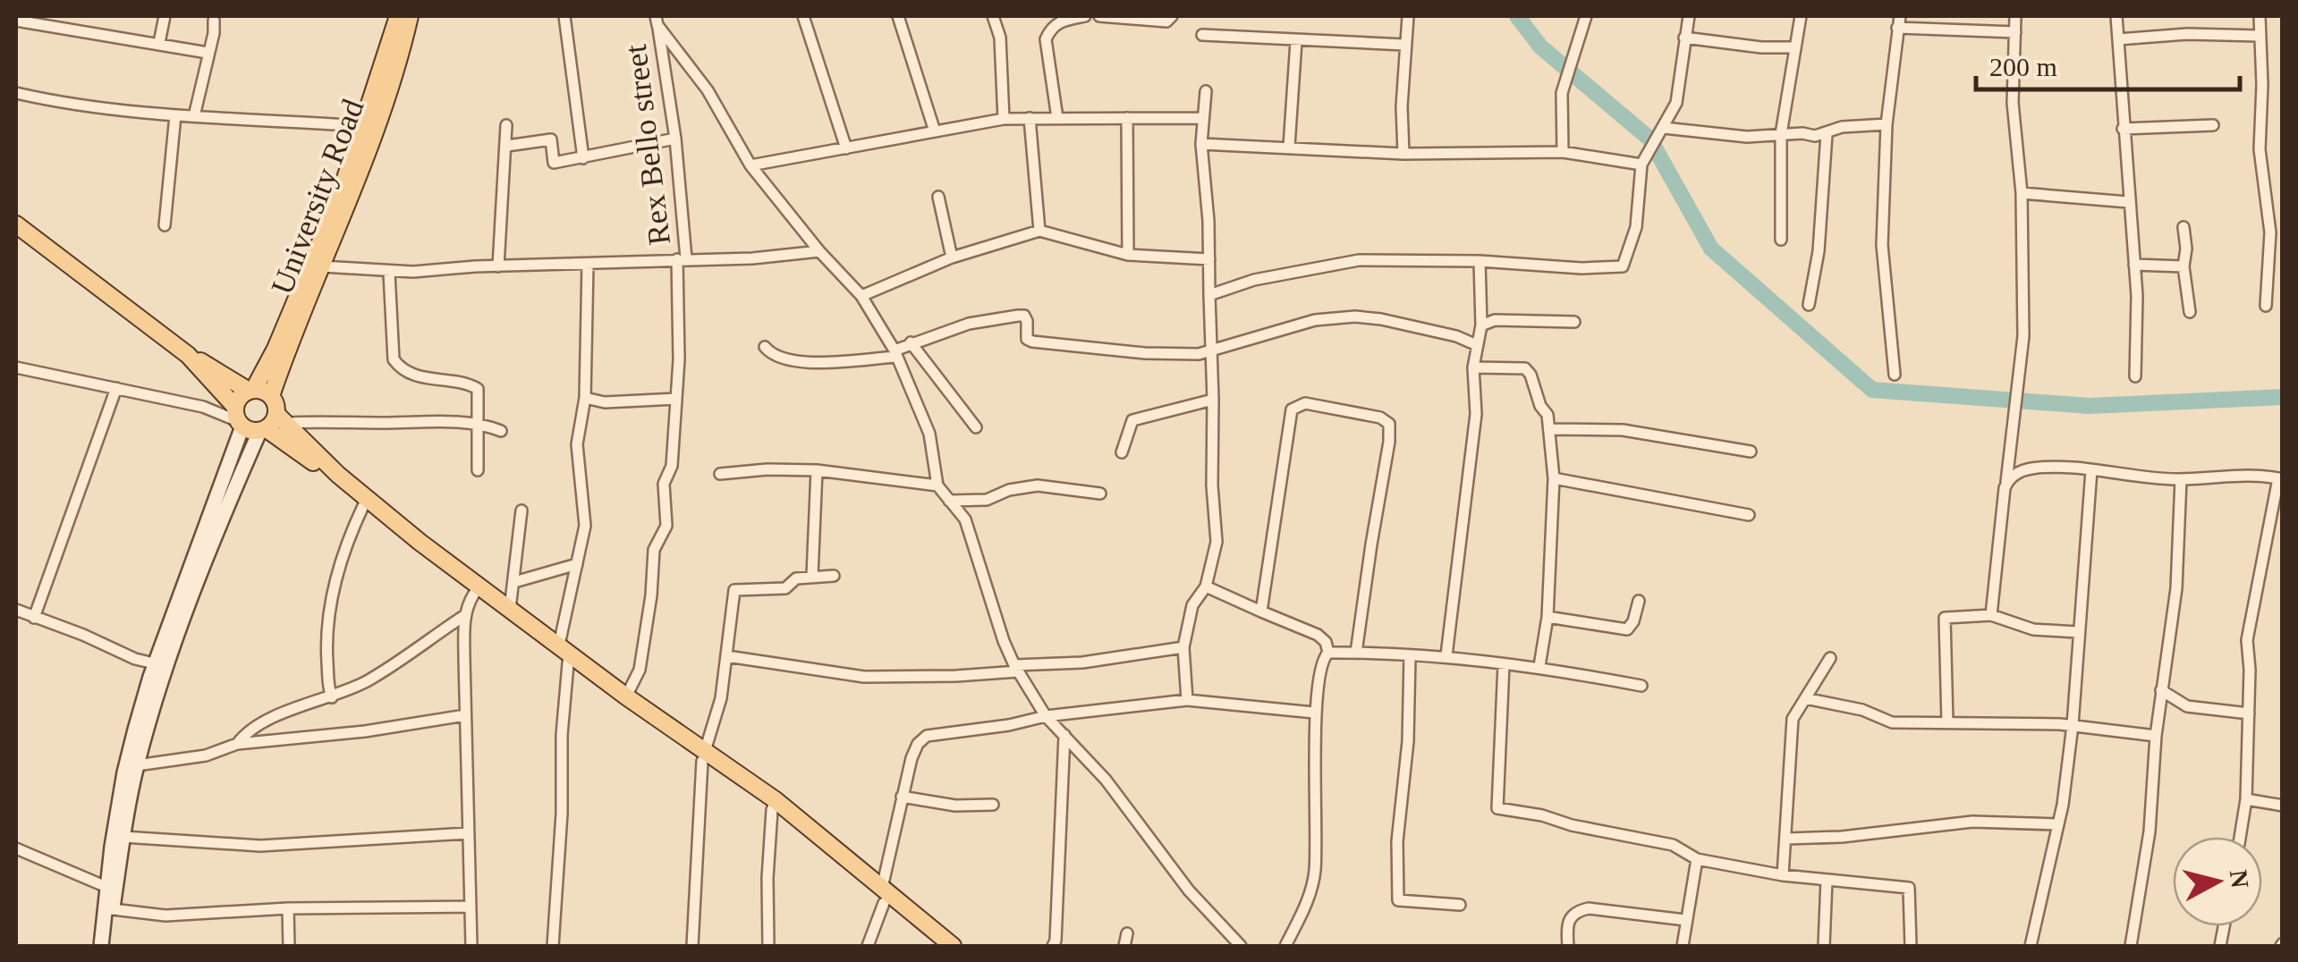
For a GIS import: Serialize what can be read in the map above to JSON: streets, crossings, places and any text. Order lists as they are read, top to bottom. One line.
{"streets":{"main road":["University Road"],"street":["Rex Bello street"]},"scale_bar":"200 m","north":"right"}
